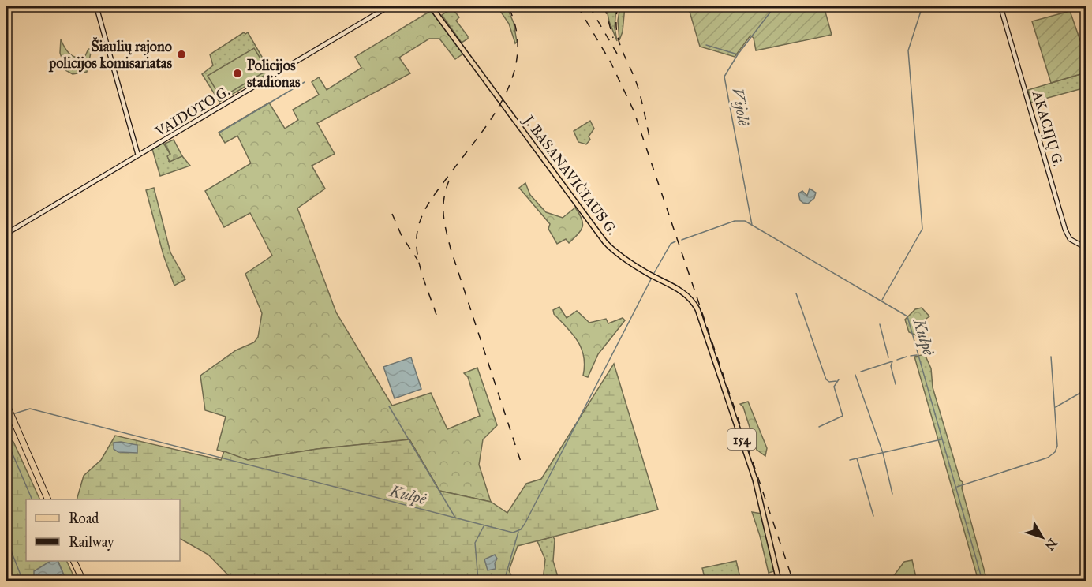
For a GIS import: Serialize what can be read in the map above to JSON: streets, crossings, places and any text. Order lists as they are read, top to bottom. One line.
{"streets":{"main road":["VAIDOTO G.","AKACIJŲ G.","J. BASANAVIČIAUS G.","154"]},"water":["Vijolė","Kulpė"],"places":["Šiaulių rajono policijos komisariatas","Policijos stadionas"],"legend":["Road","Railway"],"north":"bottom right"}
